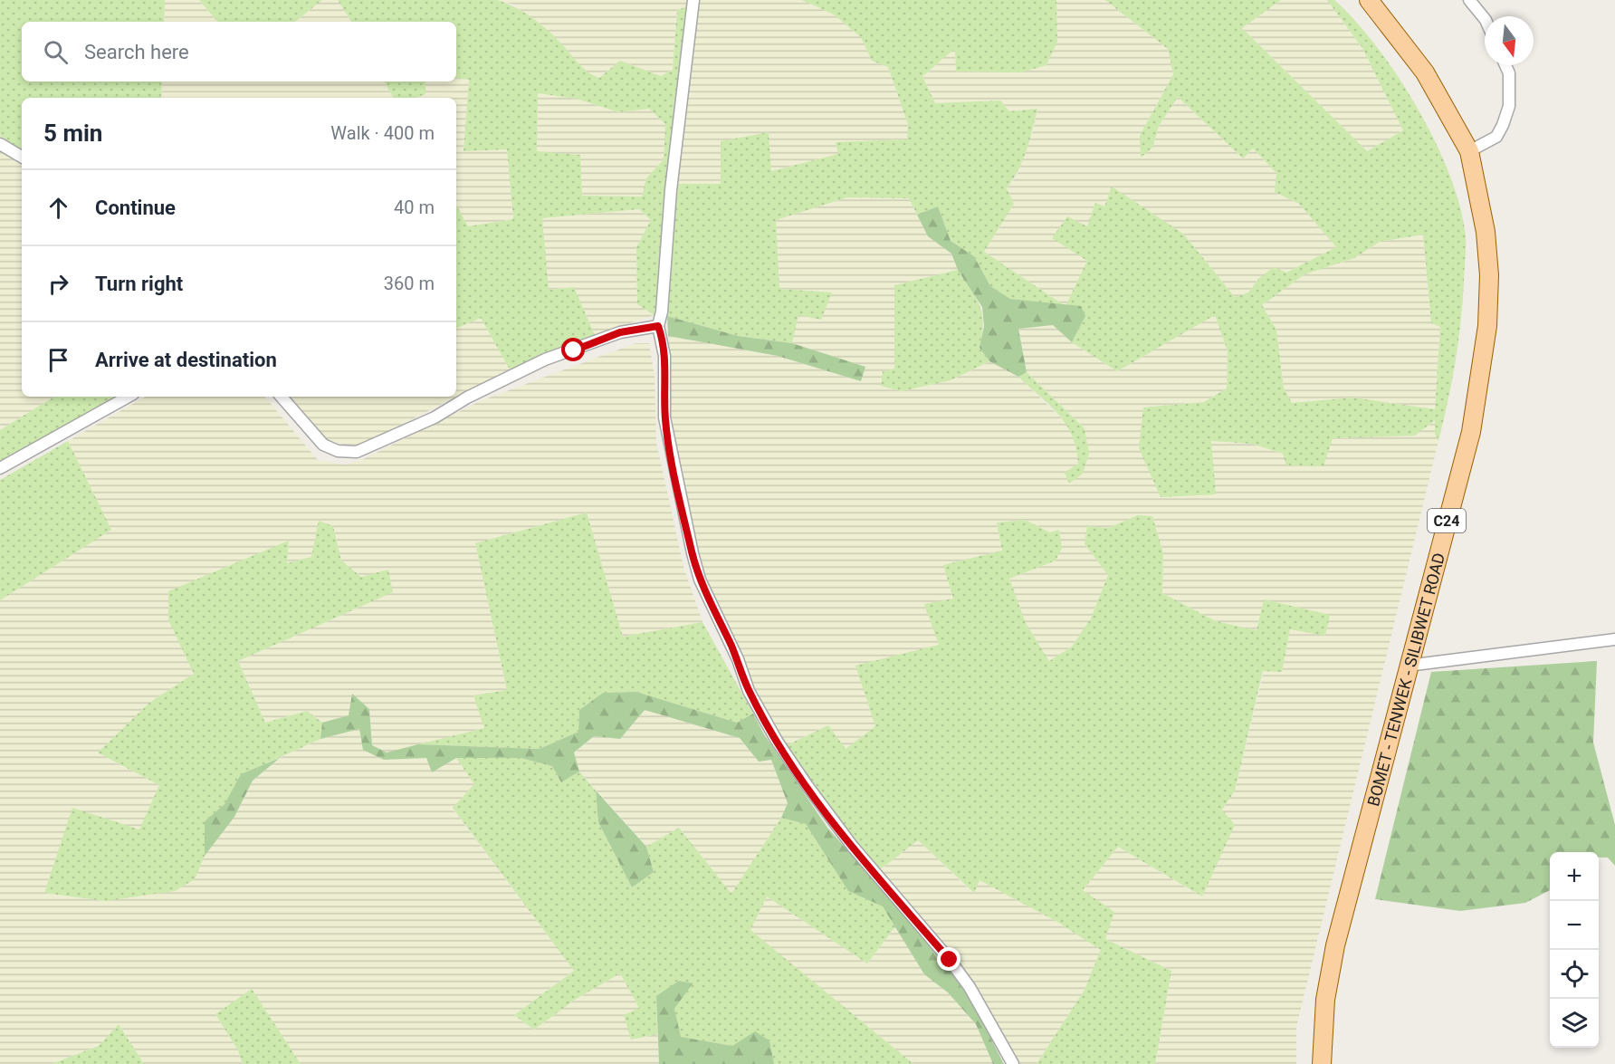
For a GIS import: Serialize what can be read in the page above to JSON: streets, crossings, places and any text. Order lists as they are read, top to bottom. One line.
{"streets":{"main road":["C24","BOMET - TENWEK - SILIBWET ROAD"]},"north":"bottom","page":{"search":"Search here","heading":["5 min","Walk · 400 m"],"list":[["Continue","40 m"],["Turn right","360 m"],"Arrive at destination"],"map_buttons":["+","−"]}}
